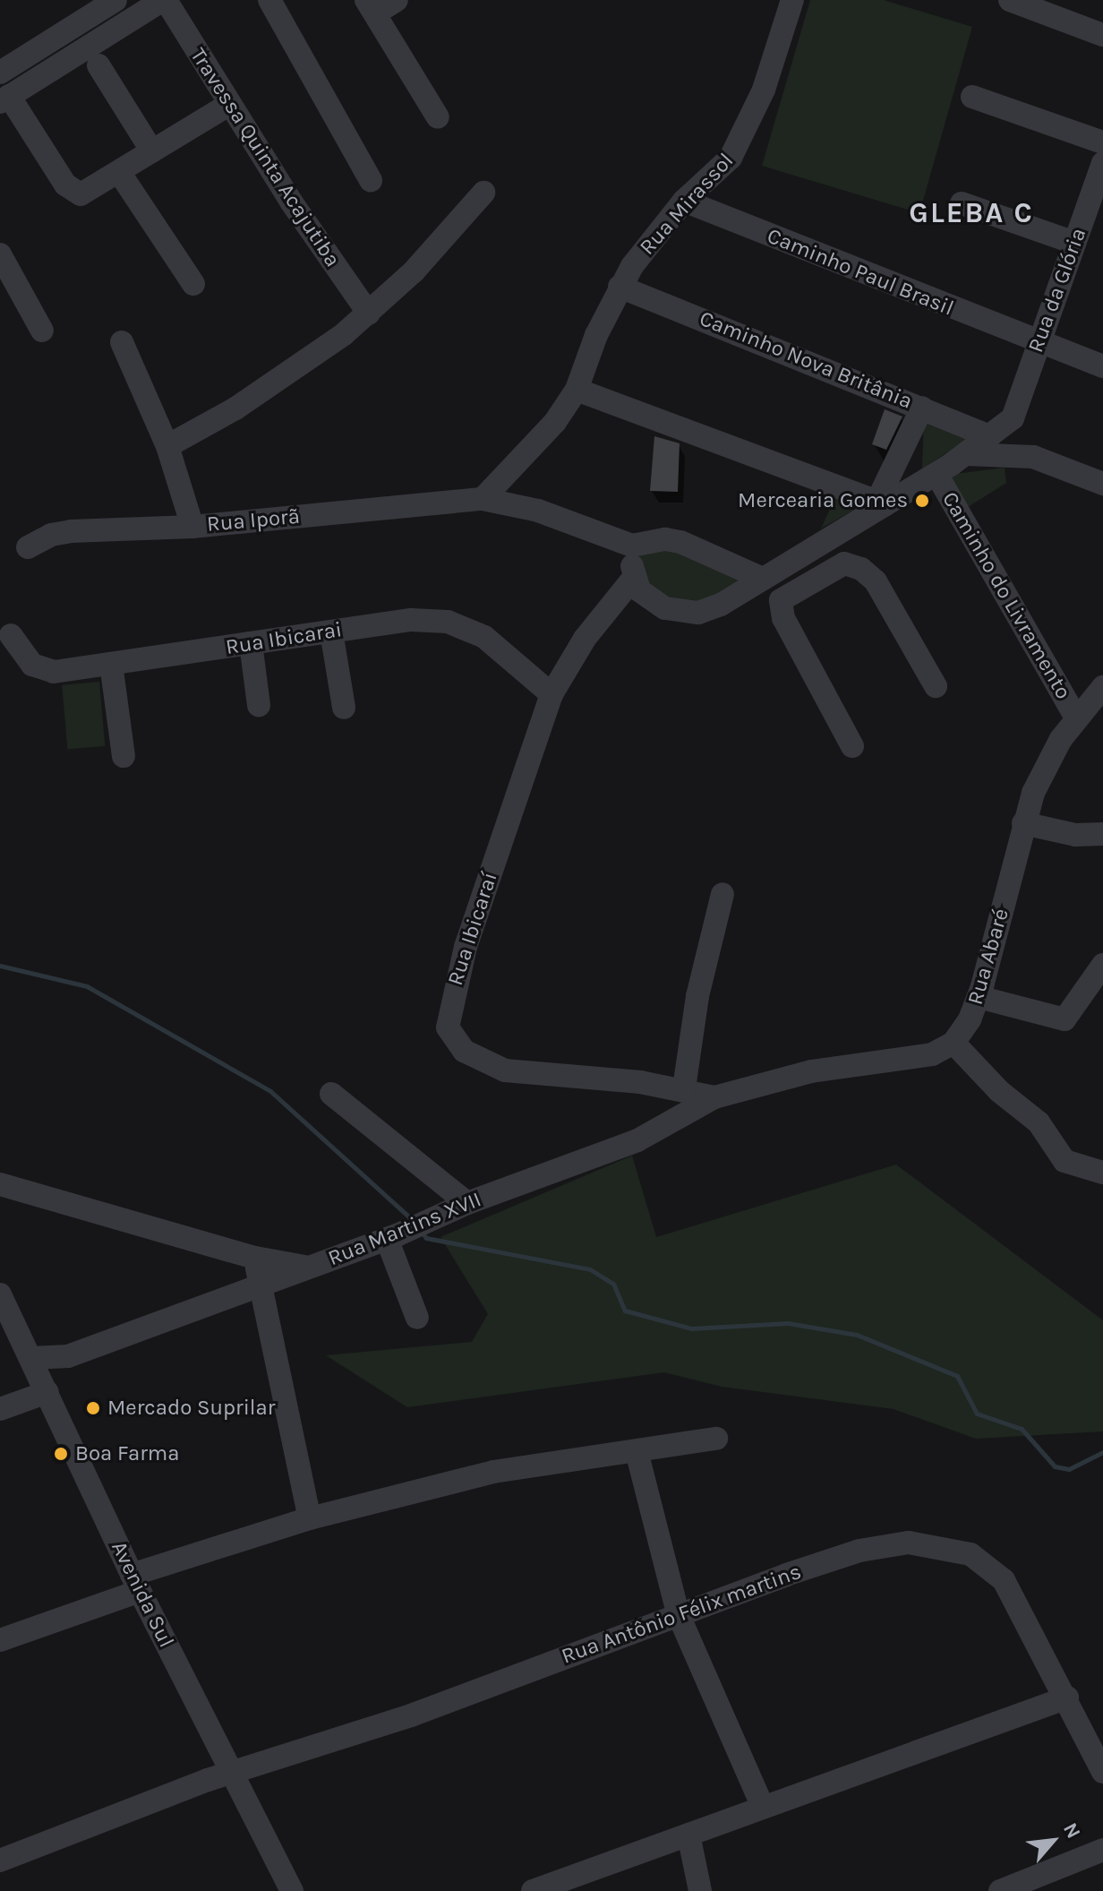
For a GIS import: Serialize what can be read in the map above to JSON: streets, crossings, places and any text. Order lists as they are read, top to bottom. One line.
{"streets":{"street":["Travessa Quinta Acajutiba","Rua Mirassol","Caminho Paul Brasil","Rua da Glória","Caminho Nova Britânia","Rua Iporã","Caminho do Livramento","Rua Ibicarai","Rua Ibicaraí","Rua Abaré","Rua Martins XVII","Avenida Sul","Rua Antônio Félix martins"]},"crossings":[["Rua Mirassol","Caminho Paul Brasil"],["Rua Mirassol","Caminho Nova Britânia"],["Rua Mirassol","Rua Iporã"],["Caminho Paul Brasil","Rua da Glória"],["Caminho do Livramento","Rua Abaré"],["Rua Ibicarai","Rua Ibicaraí"],["Rua Ibicaraí","Rua Martins XVII"],["Avenida Sul","Rua Antônio Félix martins"]],"districts":["GLEBA C"],"places":["Mercearia Gomes","Mercado Suprilar","Boa Farma"],"north":"top right"}
